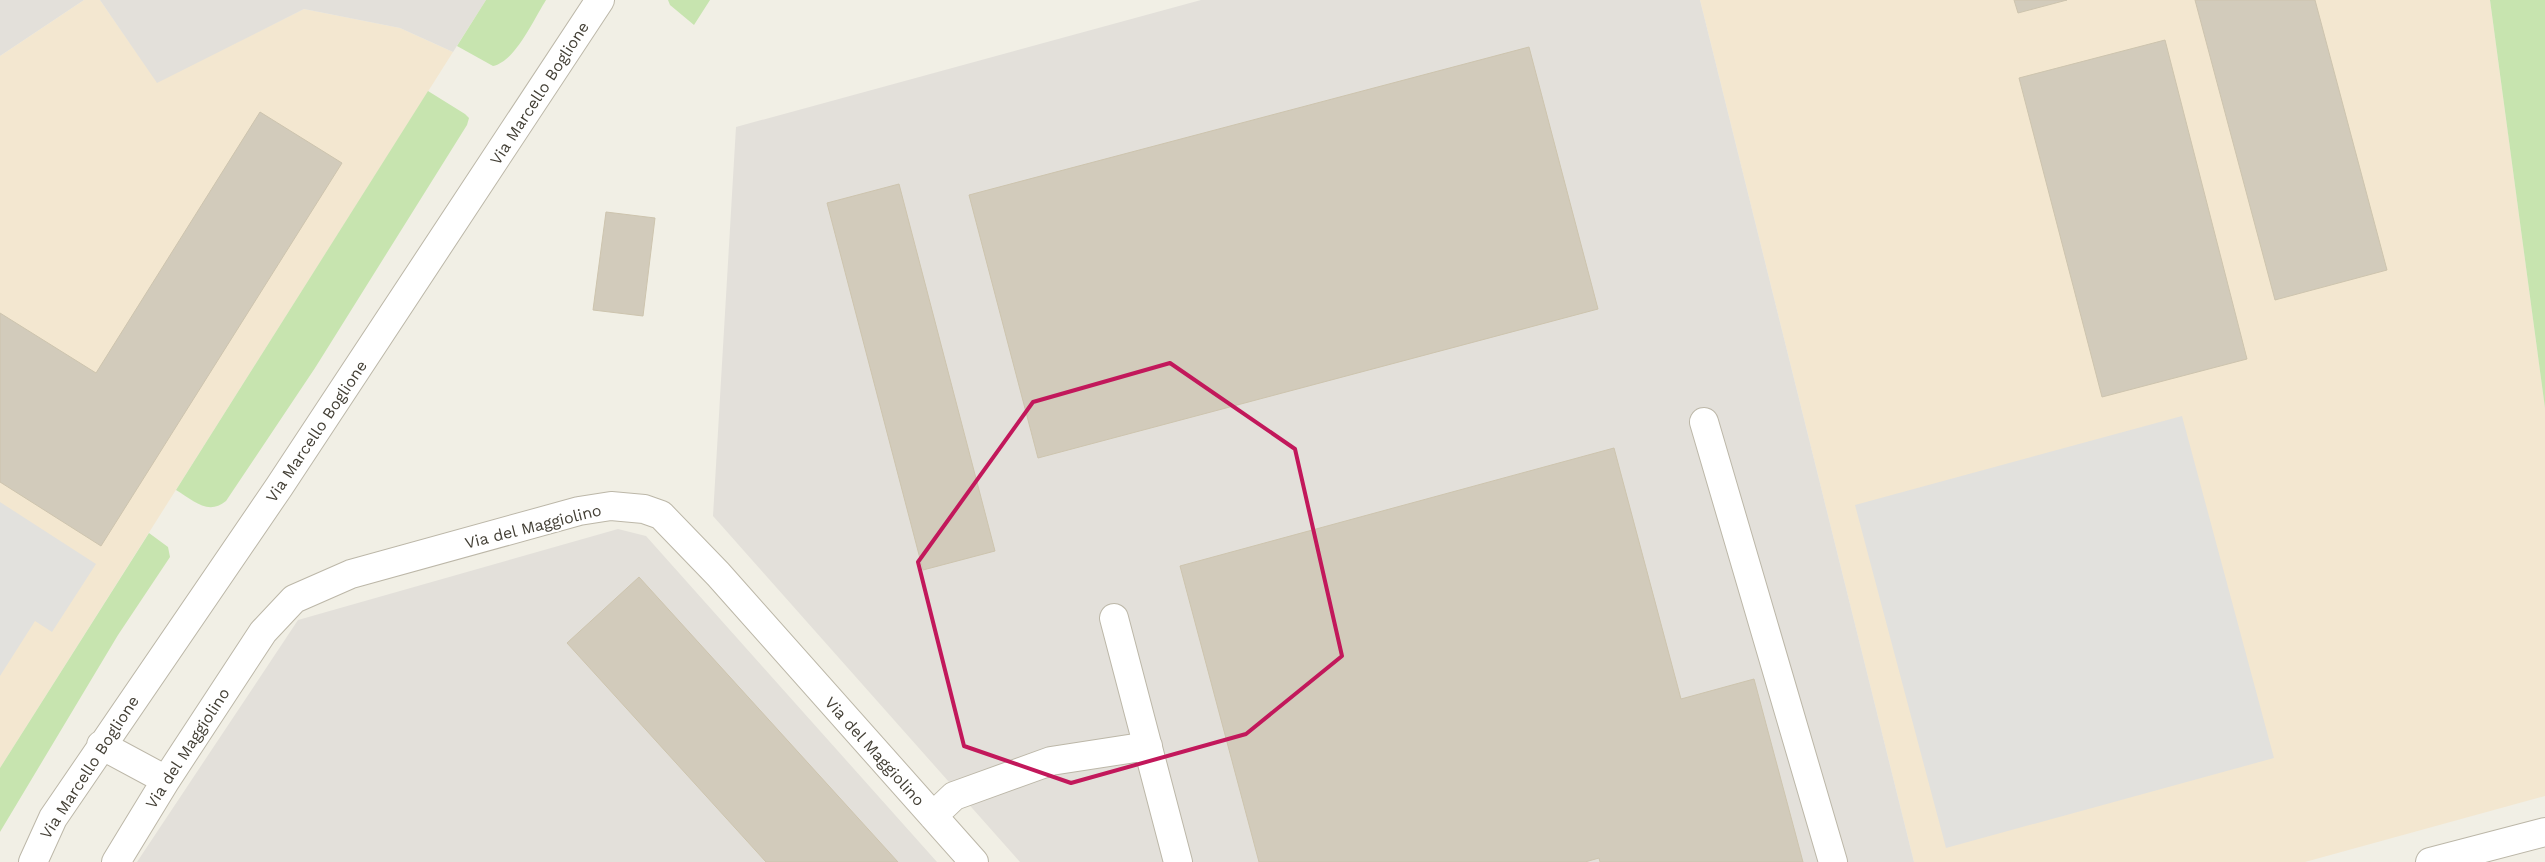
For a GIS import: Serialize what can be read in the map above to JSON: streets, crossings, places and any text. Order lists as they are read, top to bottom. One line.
{"streets":{"street":["Via Marcello Boglione","Via del Maggiolino"]}}
